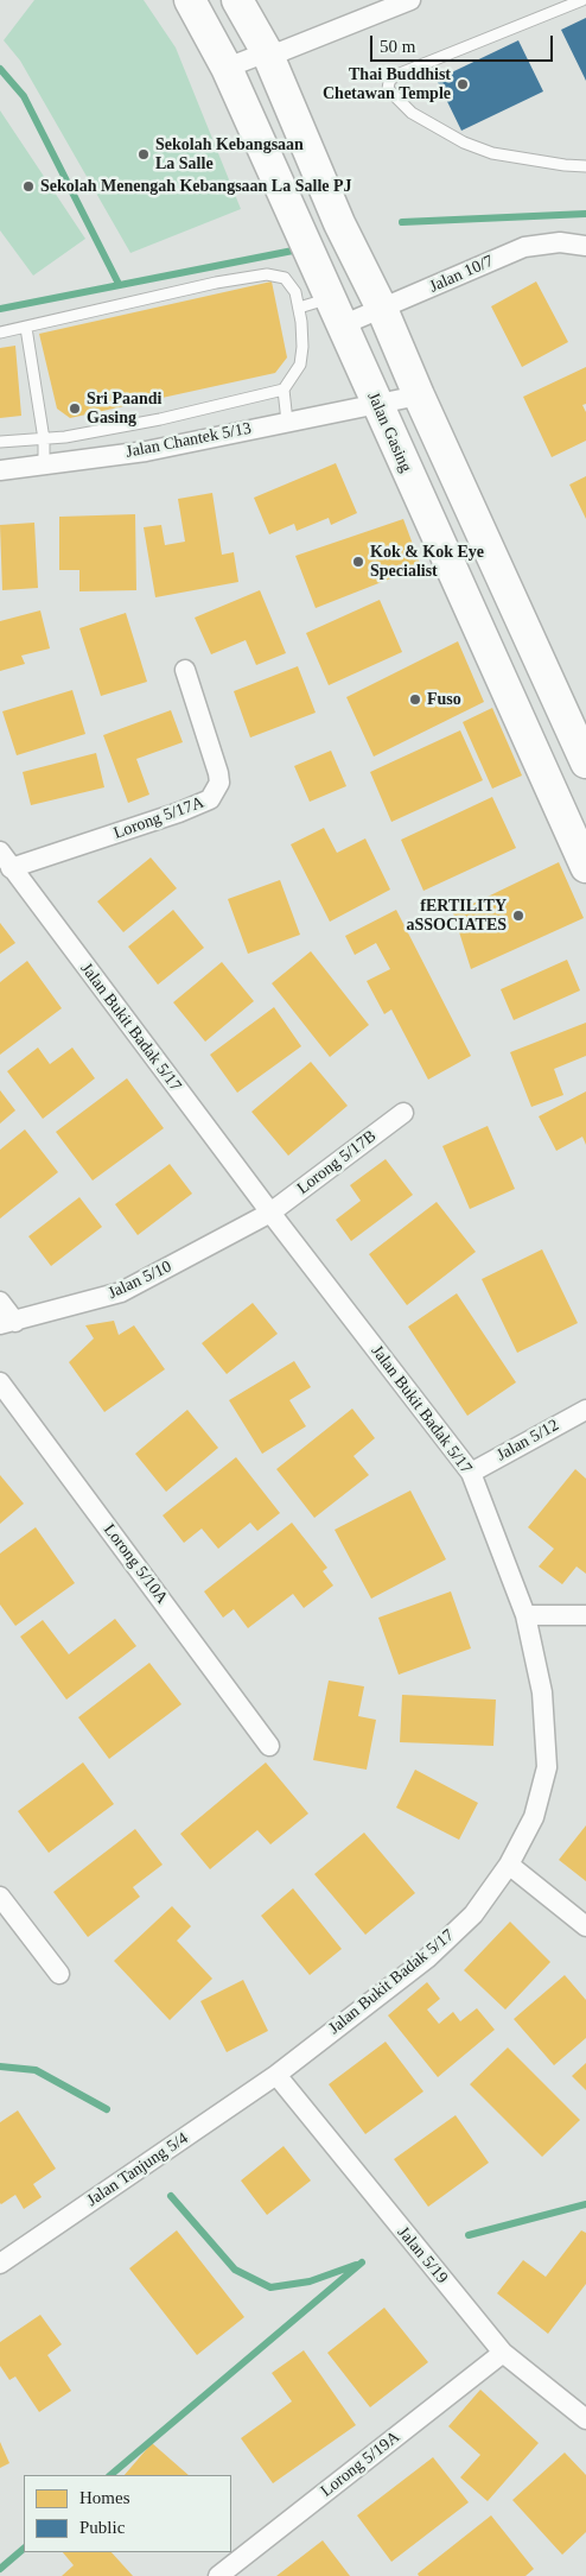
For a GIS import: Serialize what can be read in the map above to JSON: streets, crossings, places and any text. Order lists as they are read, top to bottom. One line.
{"streets":{"main road":["Jalan Gasing"],"street":["Jalan 10/7","Jalan Chantek 5/13","Lorong 5/17A","Jalan Bukit Badak 5/17","Lorong 5/17B","Jalan 5/10","Jalan 5/12","Lorong 5/10A","Jalan Tanjung 5/4","Jalan 5/19","Lorong 5/19A"]},"crossings":[["Jalan 10/7","Jalan Gasing"],["Jalan Gasing","Jalan Chantek 5/13"],["Lorong 5/17A","Jalan Bukit Badak 5/17"],["Jalan Bukit Badak 5/17","Lorong 5/17B"],["Jalan Bukit Badak 5/17","Jalan 5/10"],["Jalan Bukit Badak 5/17","Jalan 5/12"],["Jalan Bukit Badak 5/17","Jalan Tanjung 5/4"],["Jalan Bukit Badak 5/17","Jalan 5/19"],["Lorong 5/17B","Jalan 5/10"],["Jalan Tanjung 5/4","Jalan 5/19"],["Jalan 5/19","Lorong 5/19A"]],"places":["Thai Buddhist Chetawan Temple","Sekolah Kebangsaan La Salle","Sekolah Menengah Kebangsaan La Salle PJ","Sri Paandi Gasing","Kok & Kok Eye Specialist","Fuso","fERTILITY aSSOCIATES"],"legend":["Homes","Public"],"scale_bar":"50 m"}
